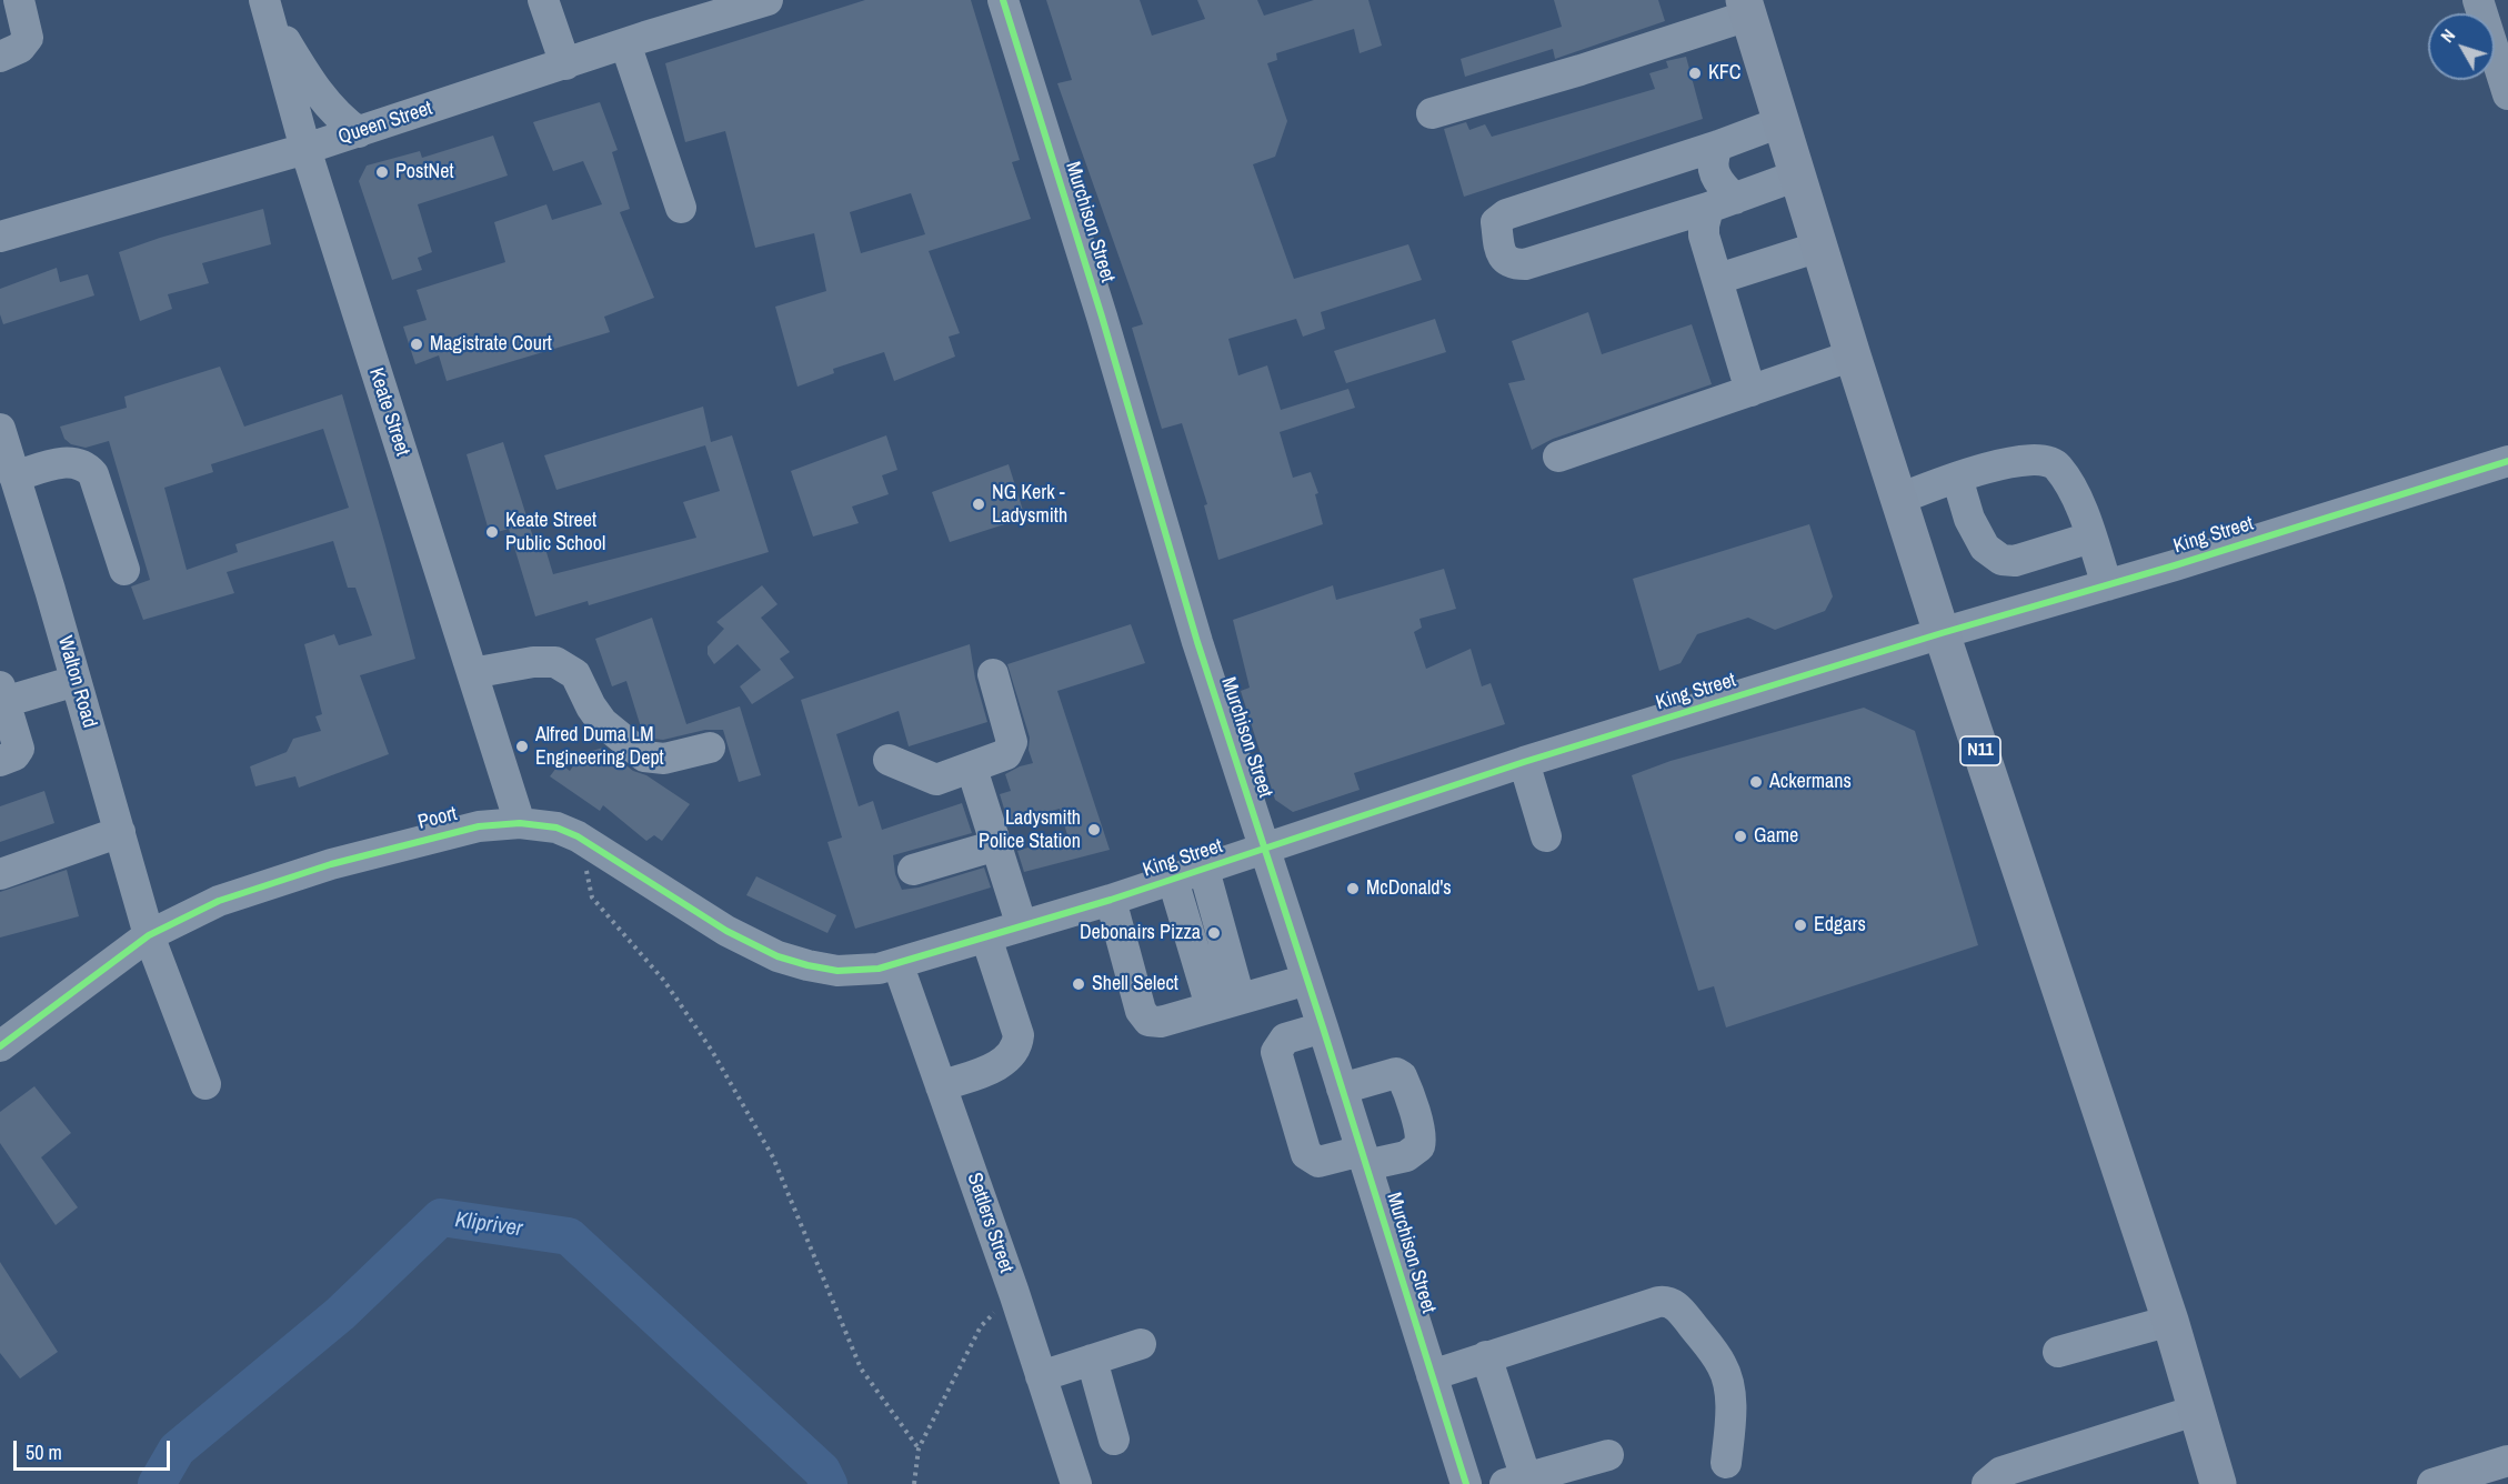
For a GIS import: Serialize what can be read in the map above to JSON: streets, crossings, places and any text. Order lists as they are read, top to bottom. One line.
{"streets":{"highway":["N11"],"street":["Queen Street","Murchison Street","Keate Street","King Street","Walton Road","Poort","Settlers Street"]},"crossings":[["Queen Street","Keate Street"],["Murchison Street","King Street"],["Keate Street","Poort"],["King Street","N11"],["King Street","Poort"],["King Street","Settlers Street"],["Walton Road","Poort"],["Poort","Settlers Street"]],"water":["Klipriver"],"places":["KFC","PostNet","Magistrate Court","NG Kerk - Ladysmith","Keate Street Public School","Alfred Duma LM Engineering Dept","Ackermans","Ladysmith Police Station","Game","McDonald's","Edgars","Debonairs Pizza","Shell Select"],"scale_bar":"50 m","north":"top left"}
